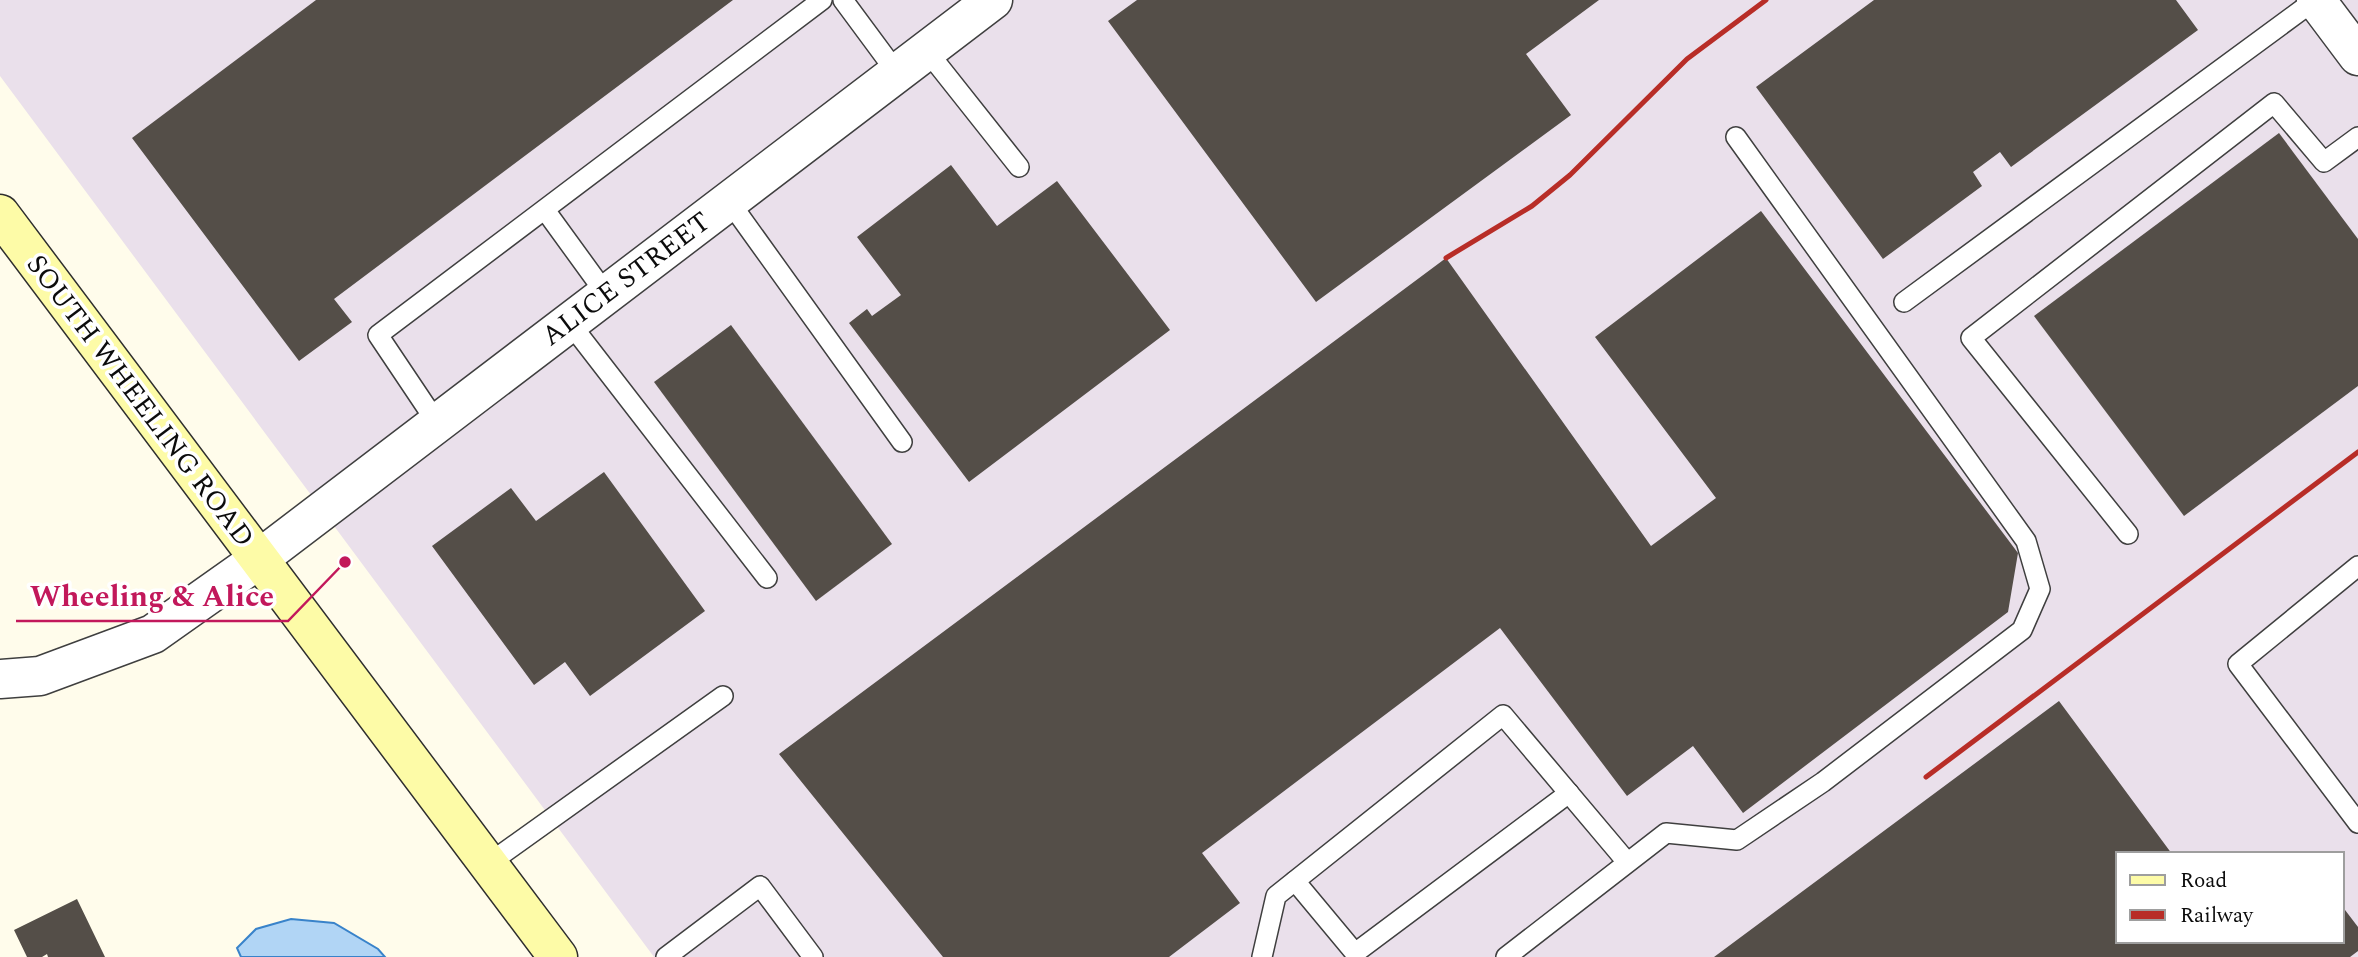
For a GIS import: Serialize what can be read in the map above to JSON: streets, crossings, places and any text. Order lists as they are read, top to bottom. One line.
{"streets":{"main road":["SOUTH WHEELING ROAD"],"street":["ALICE STREET"]},"crossings":[["ALICE STREET","SOUTH WHEELING ROAD"]],"places":["Wheeling & Alice"],"legend":["Road","Railway"]}
